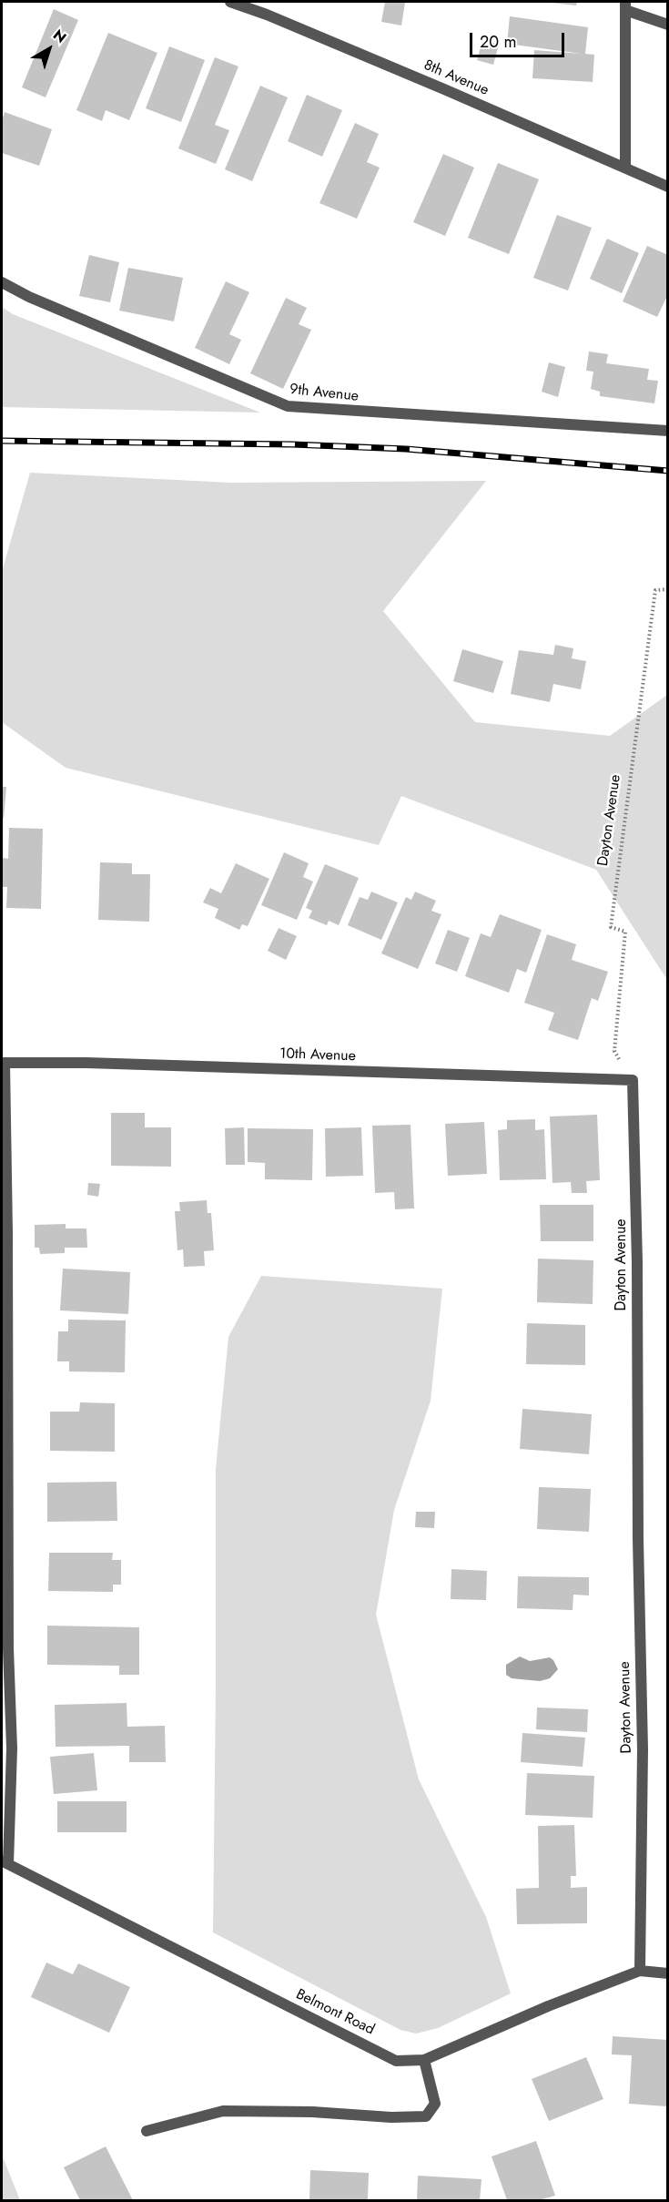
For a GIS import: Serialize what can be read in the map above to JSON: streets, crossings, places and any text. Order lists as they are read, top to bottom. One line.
{"streets":{"street":["8th Avenue","9th Avenue","Dayton Avenue","10th Avenue","Belmont Road"]},"crossings":[["Dayton Avenue","10th Avenue"],["Dayton Avenue","Belmont Road"]],"scale_bar":"20 m","north":"top right"}
